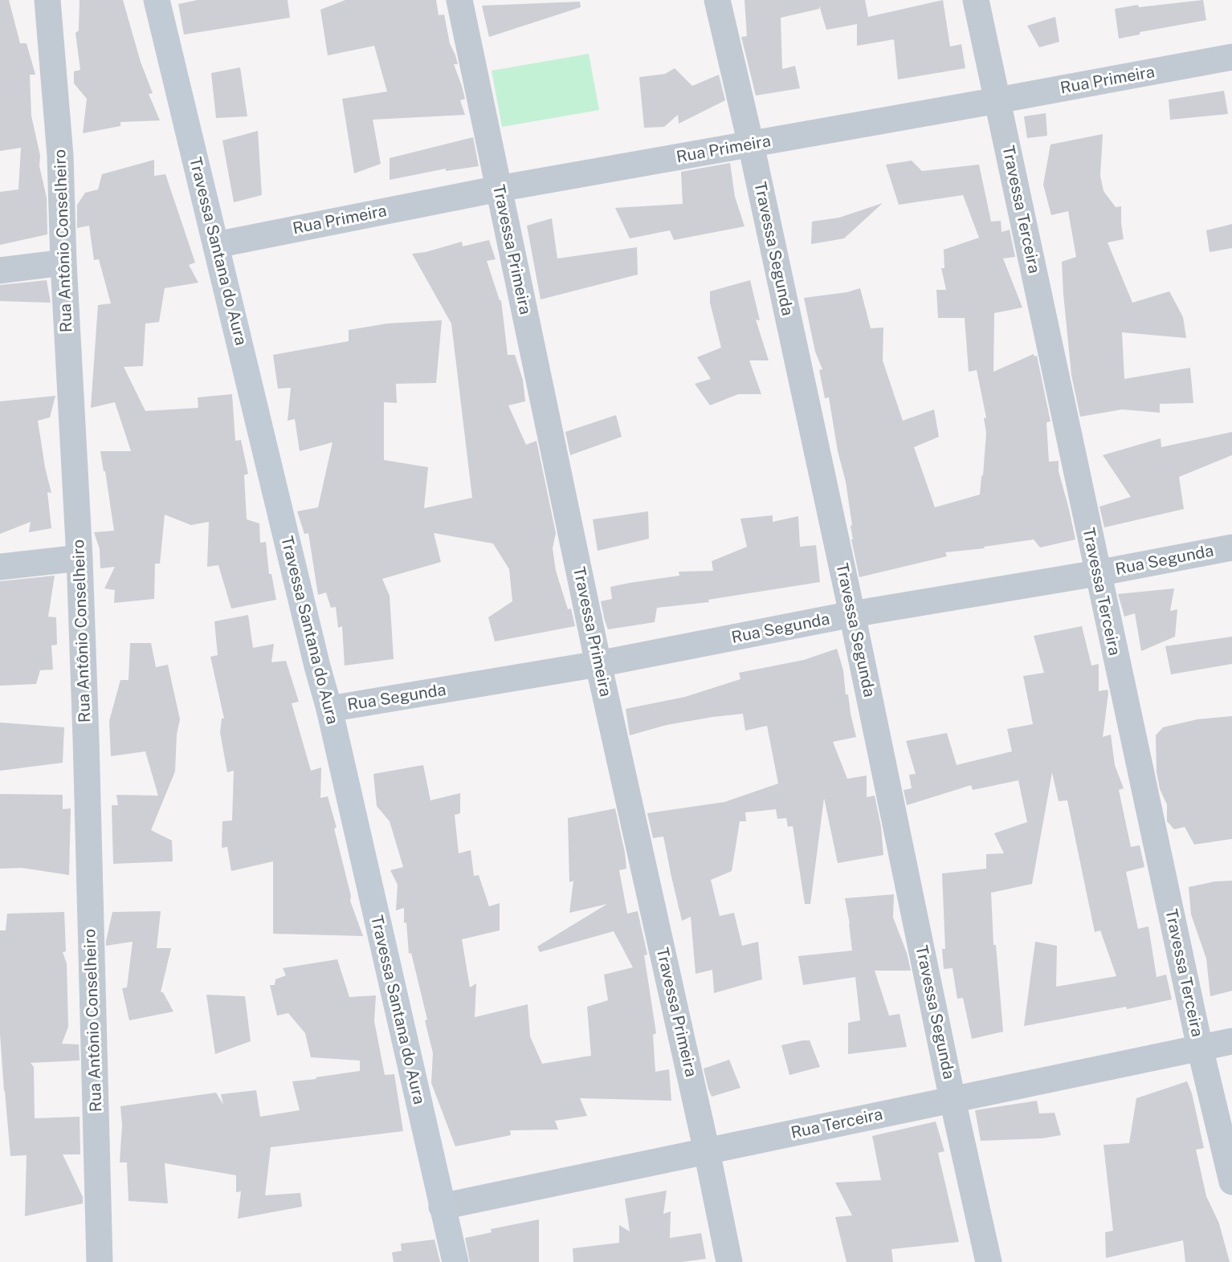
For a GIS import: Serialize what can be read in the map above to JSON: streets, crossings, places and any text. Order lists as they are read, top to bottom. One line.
{"streets":{"street":["Rua Primeira","Travessa Terceira","Rua Antônio Conselheiro","Travessa Segunda","Travessa Primeira","Travessa Santana do Aura","Rua Segunda","Rua Terceira"]},"crossings":[["Rua Primeira","Travessa Terceira"],["Rua Primeira","Travessa Segunda"],["Rua Primeira","Travessa Primeira"],["Rua Primeira","Travessa Santana do Aura"],["Travessa Terceira","Rua Segunda"],["Travessa Terceira","Rua Terceira"],["Travessa Segunda","Rua Segunda"],["Travessa Segunda","Rua Terceira"],["Travessa Primeira","Rua Segunda"],["Travessa Primeira","Rua Terceira"],["Travessa Santana do Aura","Rua Segunda"],["Travessa Santana do Aura","Rua Terceira"]]}
